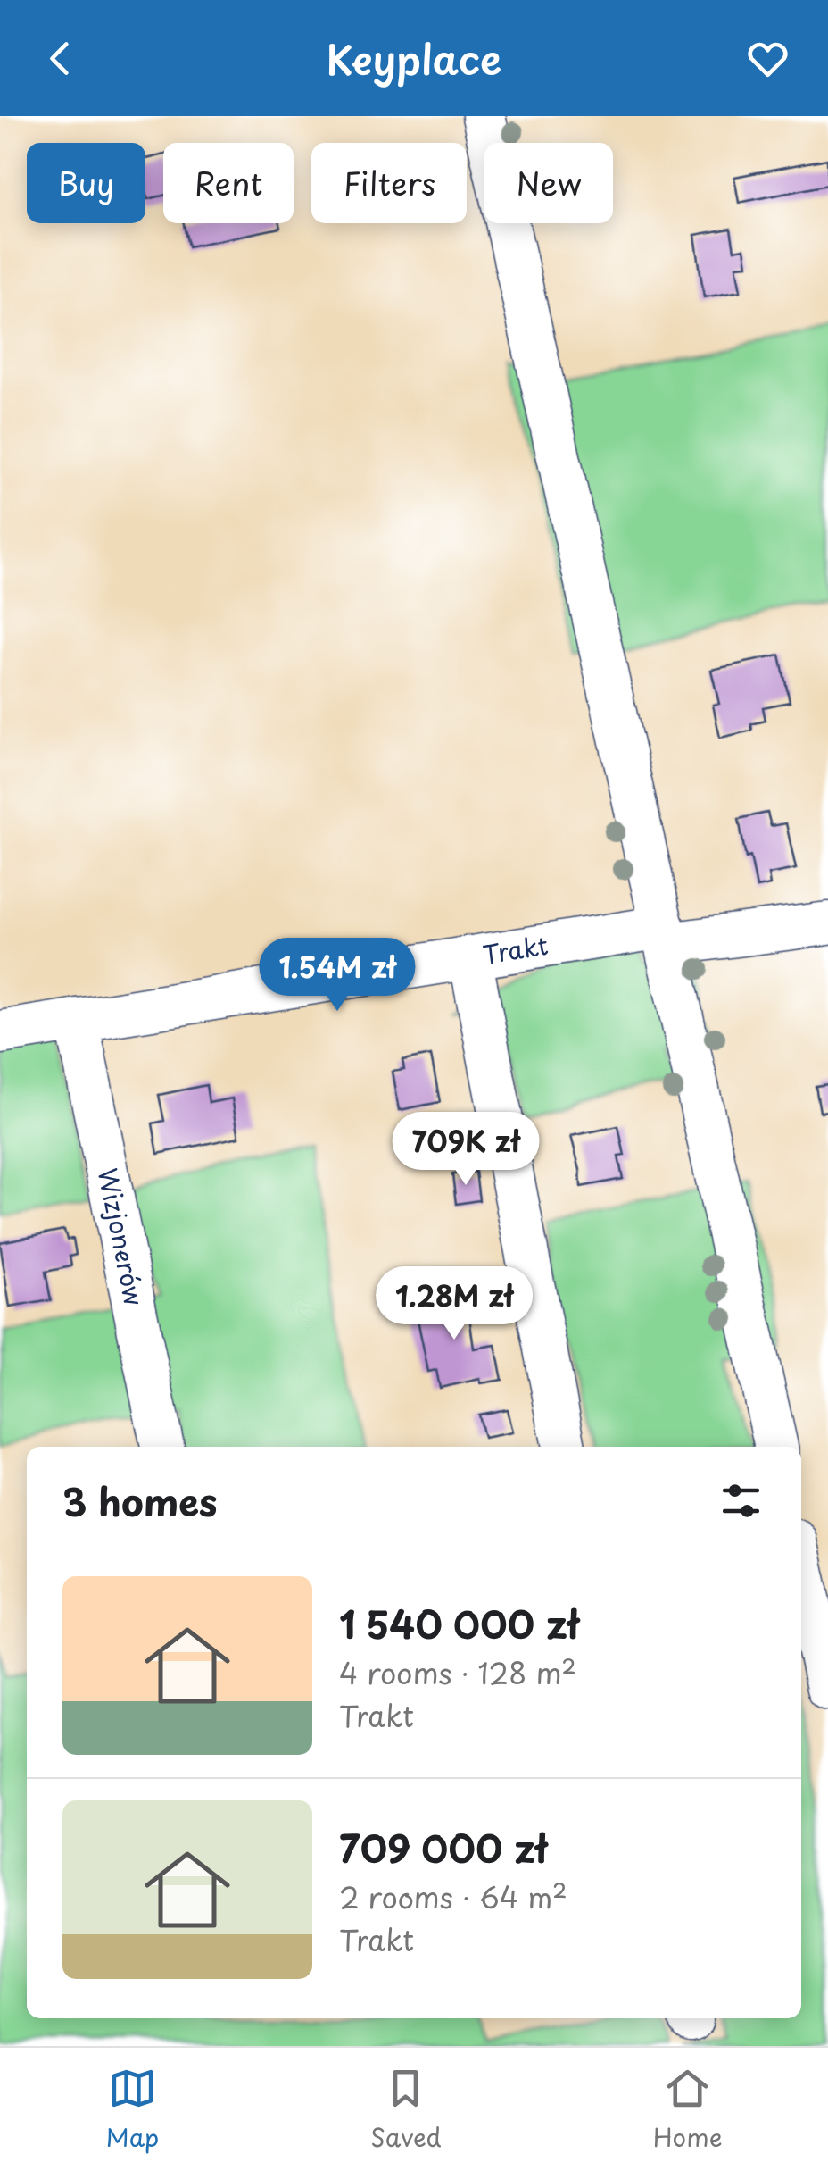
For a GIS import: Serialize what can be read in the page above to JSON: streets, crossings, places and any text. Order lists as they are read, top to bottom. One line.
{"streets":{"street":["Trakt","Wizjonerów"]},"crossings":[["Trakt","Wizjonerów"]],"page":{"header":"Keyplace","chip":["Buy","Rent","Filters","New"],"price":["1.54M zł","709K zł","1.28M zł"],"heading":"3 homes","list":[{"name":"1 540 000 zł","note":"4 rooms · 128 m² · Trakt"},{"name":"709 000 zł","note":"2 rooms · 64 m² · Trakt"}],"tabs":["Map","Saved","Home"]}}
